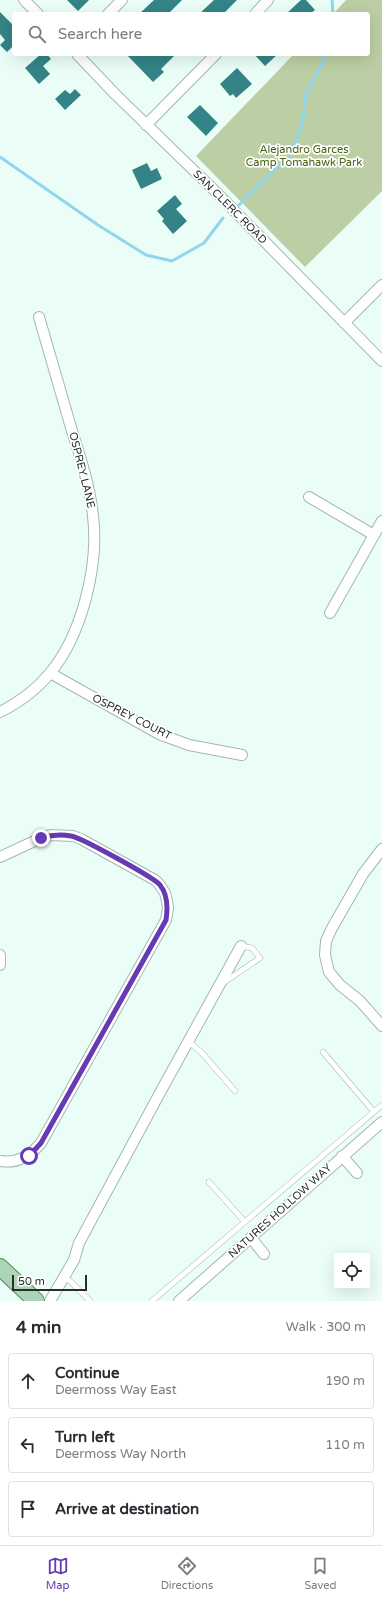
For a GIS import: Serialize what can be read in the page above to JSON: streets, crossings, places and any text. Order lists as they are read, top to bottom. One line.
{"streets":{"street":["SAN CLERC ROAD","OSPREY LANE","OSPREY COURT","NATURES HOLLOW WAY"]},"crossings":[["OSPREY LANE","OSPREY COURT"]],"parks":["Alejandro Garces Camp Tomahawk Park"],"scale_bar":"50 m","page":{"search":"Search here","scale":"50 m","heading":["4 min","Walk · 300 m"],"list":[["Continue","Deermoss Way East","190 m"],["Turn left","Deermoss Way North","110 m"],"Arrive at destination"],"nav":["Map","Directions","Saved"]}}
